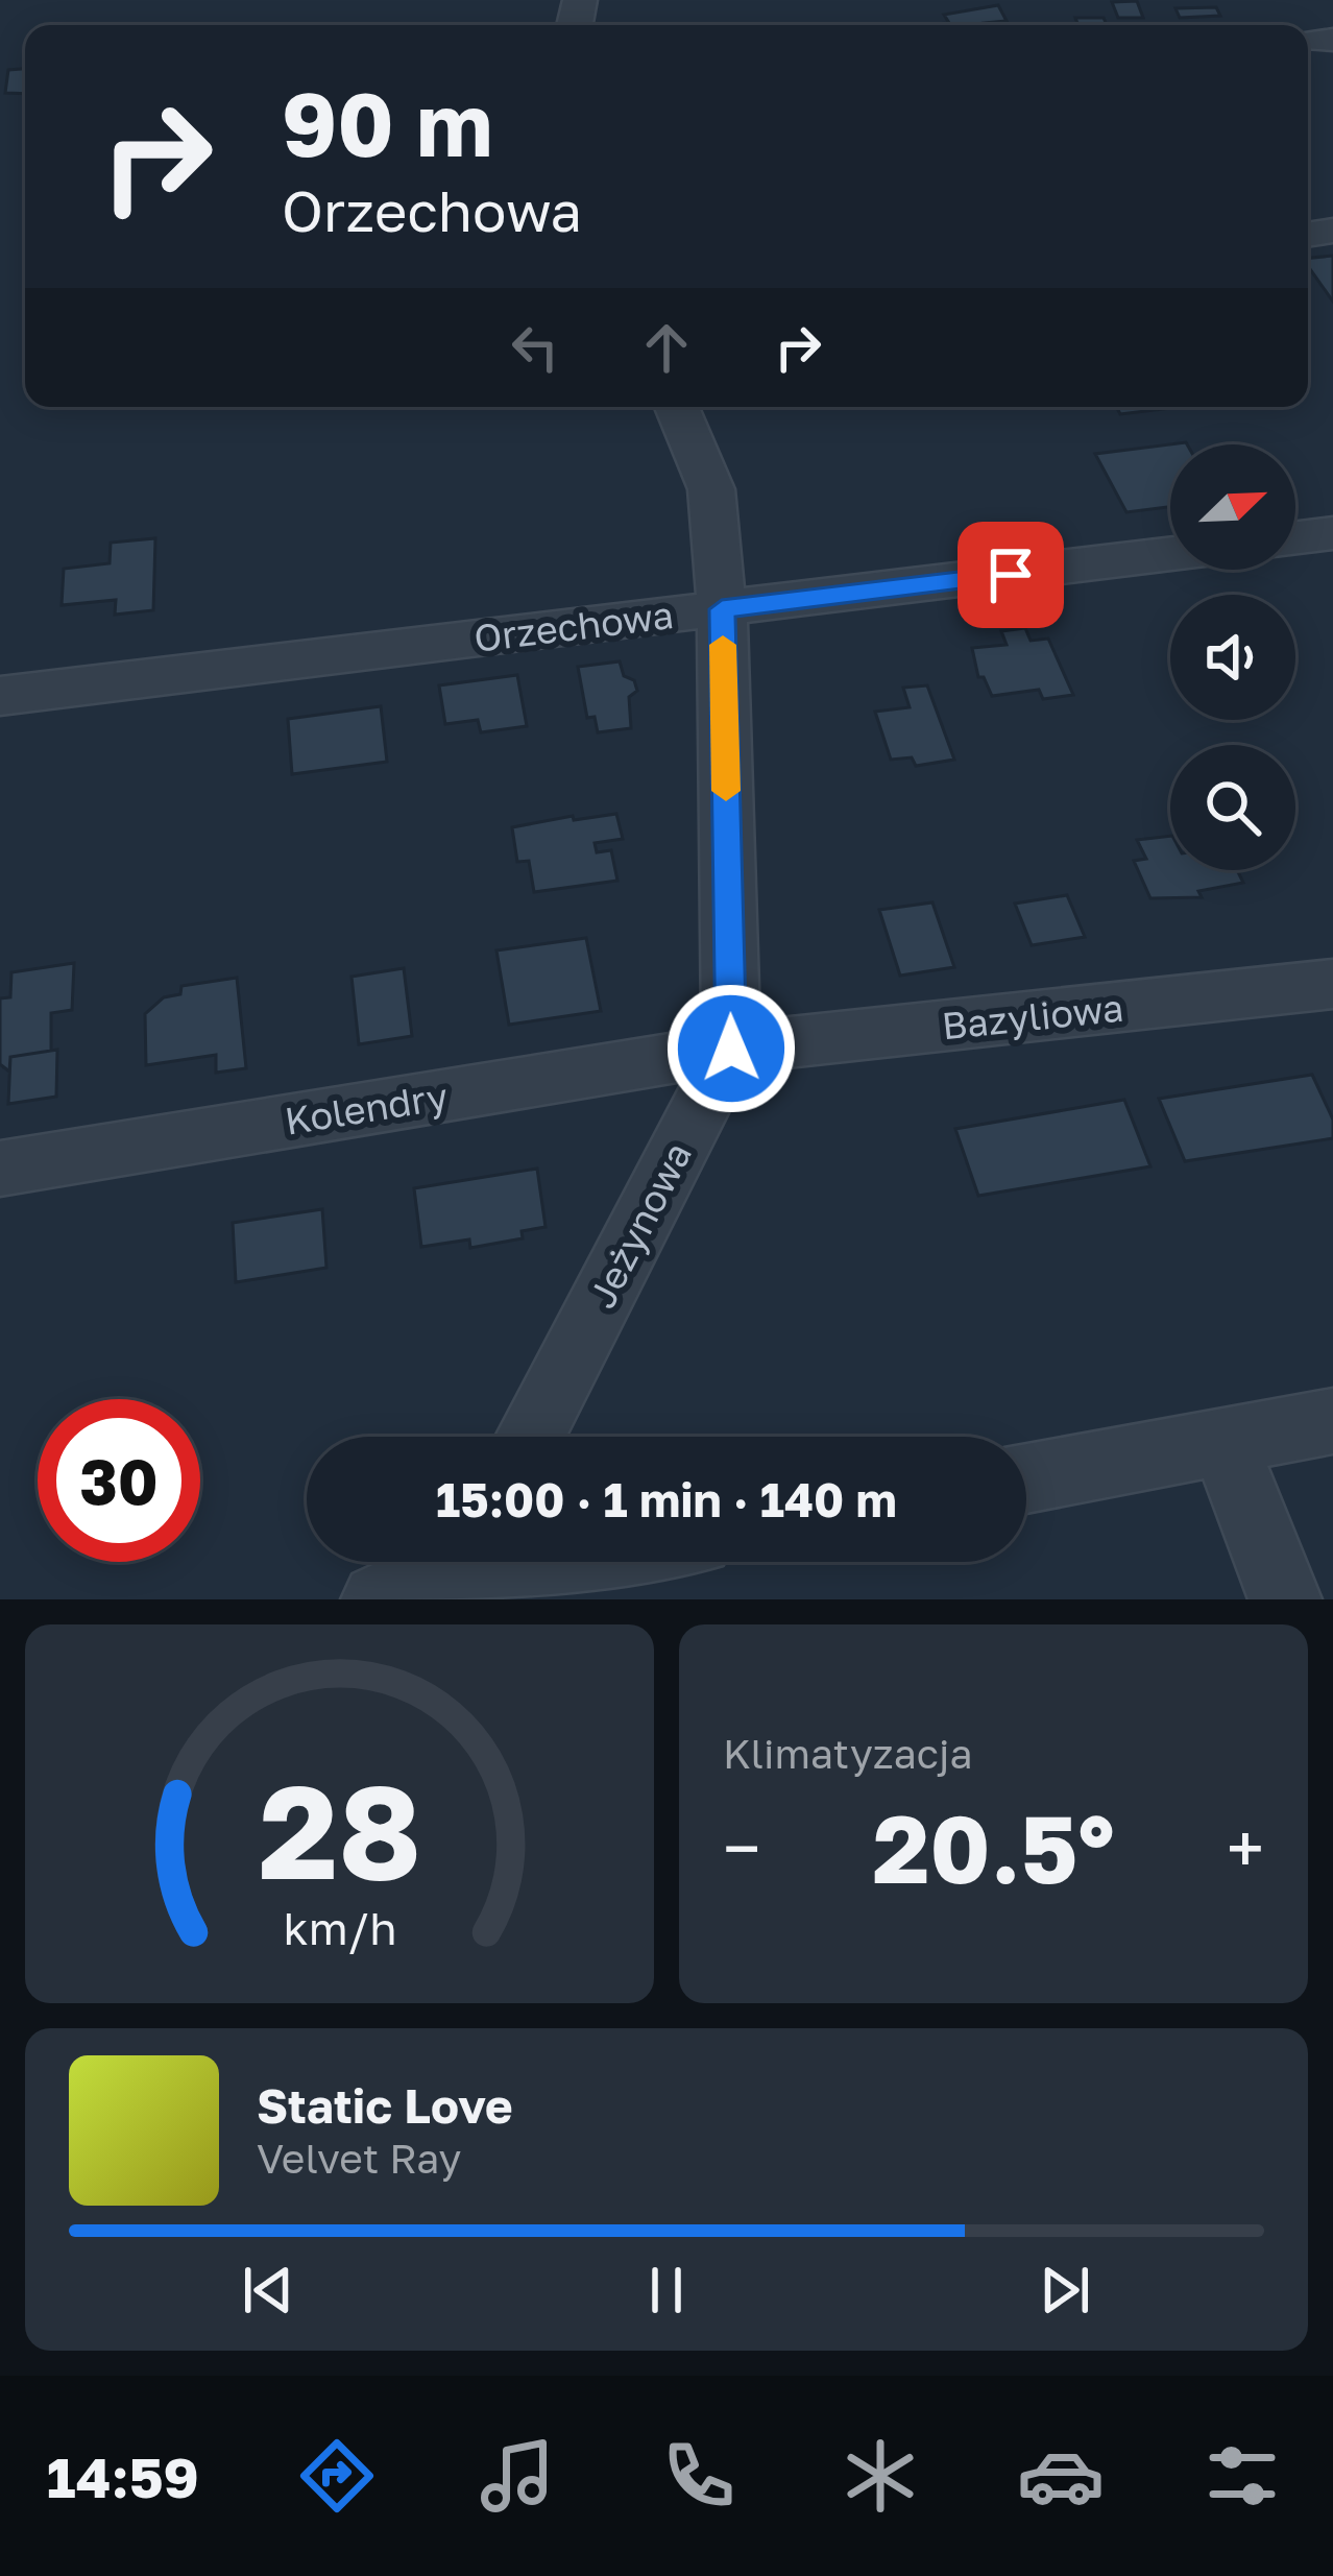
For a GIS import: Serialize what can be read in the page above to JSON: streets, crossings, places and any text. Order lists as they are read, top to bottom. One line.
{"streets":{"street":["Orzechowa","Bazyliowa","Kolendry","Jeżynowa"]},"crossings":[["Orzechowa","Jeżynowa"],["Bazyliowa","Kolendry"],["Bazyliowa","Jeżynowa"],["Kolendry","Jeżynowa"]],"north":"top right","page":{"turn":["90 m","Orzechowa"],"limit":"30","trip":"15:00 · 1 min · 140 m","tile":"Klimatyzacja","heat":["−","20.5°","+"],"song":["Static Love","Velvet Ray"],"tabs":"14:59","gauge":["28","km/h"]}}
